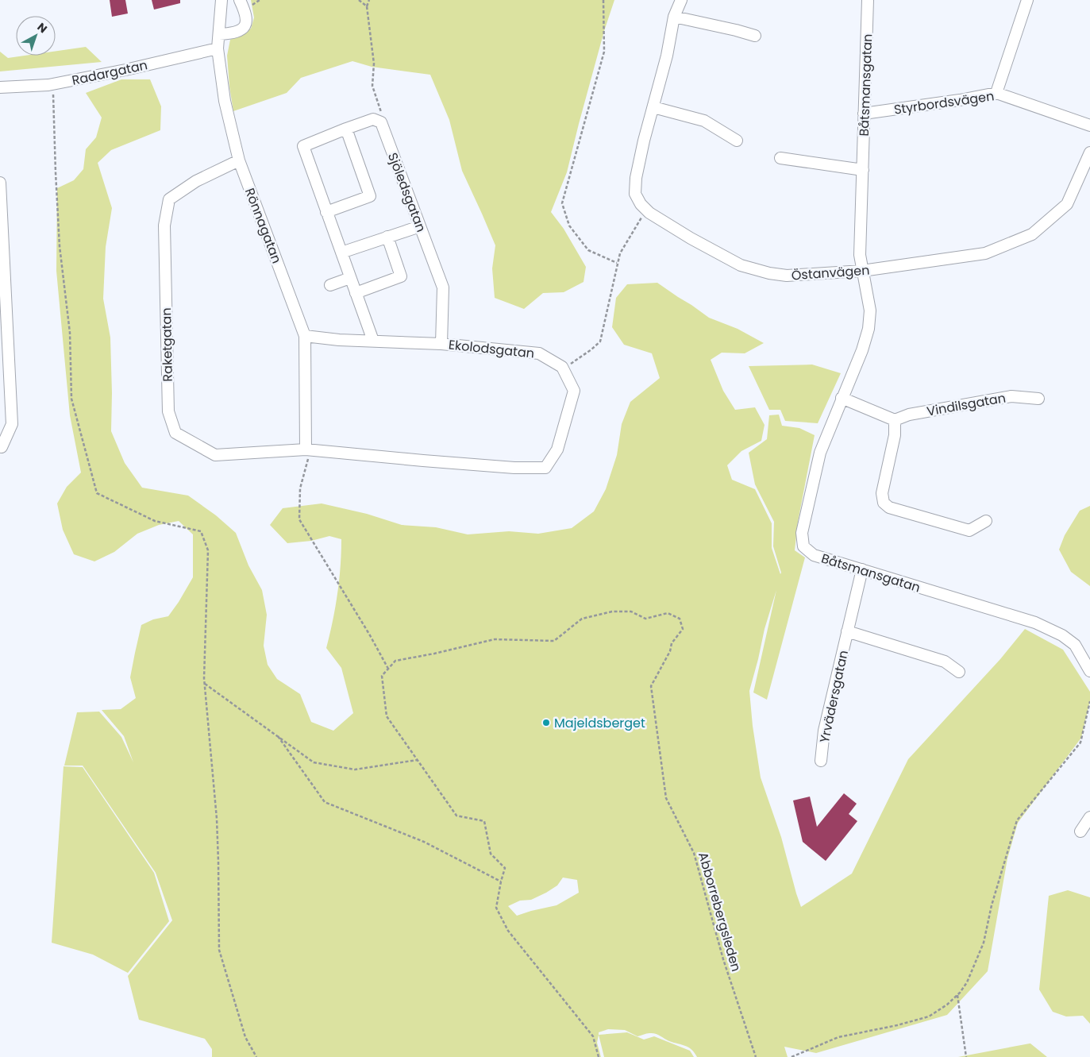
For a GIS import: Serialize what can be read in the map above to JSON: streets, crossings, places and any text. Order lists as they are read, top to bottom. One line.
{"streets":{"street":["Radargatan","Båtsmansgatan","Styrbordsvägen","Sjöledsgatan","Rönnagatan","Östanvägen","Raketgatan","Ekolodsgatan","Vindilsgatan","Yrvädersgatan"],"path":["Abborrebergsleden"]},"crossings":[["Radargatan","Rönnagatan"],["Båtsmansgatan","Styrbordsvägen"],["Båtsmansgatan","Östanvägen"],["Båtsmansgatan","Yrvädersgatan"],["Sjöledsgatan","Ekolodsgatan"],["Rönnagatan","Raketgatan"],["Rönnagatan","Ekolodsgatan"]],"places":["Majeldsberget"],"north":"top right"}
